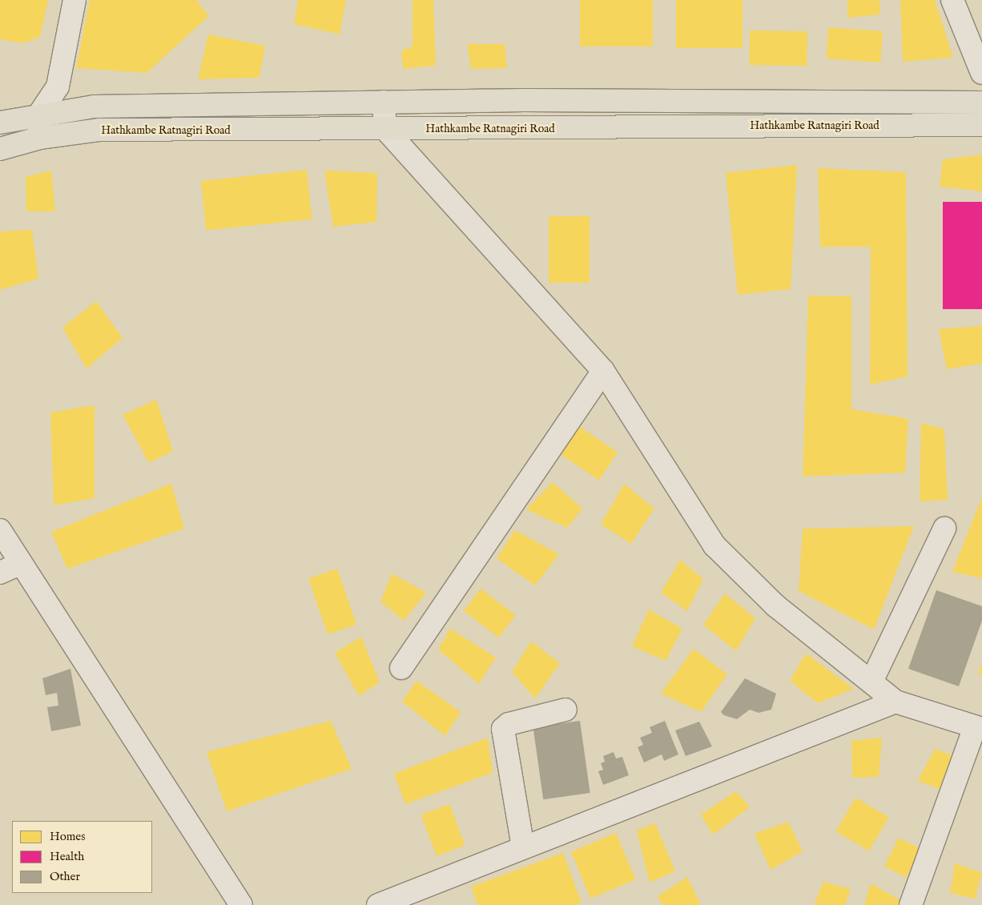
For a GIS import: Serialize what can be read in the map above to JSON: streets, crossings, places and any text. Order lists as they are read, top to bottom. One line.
{"streets":{"main road":["Hathkambe Ratnagiri Road"]},"legend":["Homes","Health","Other"]}
